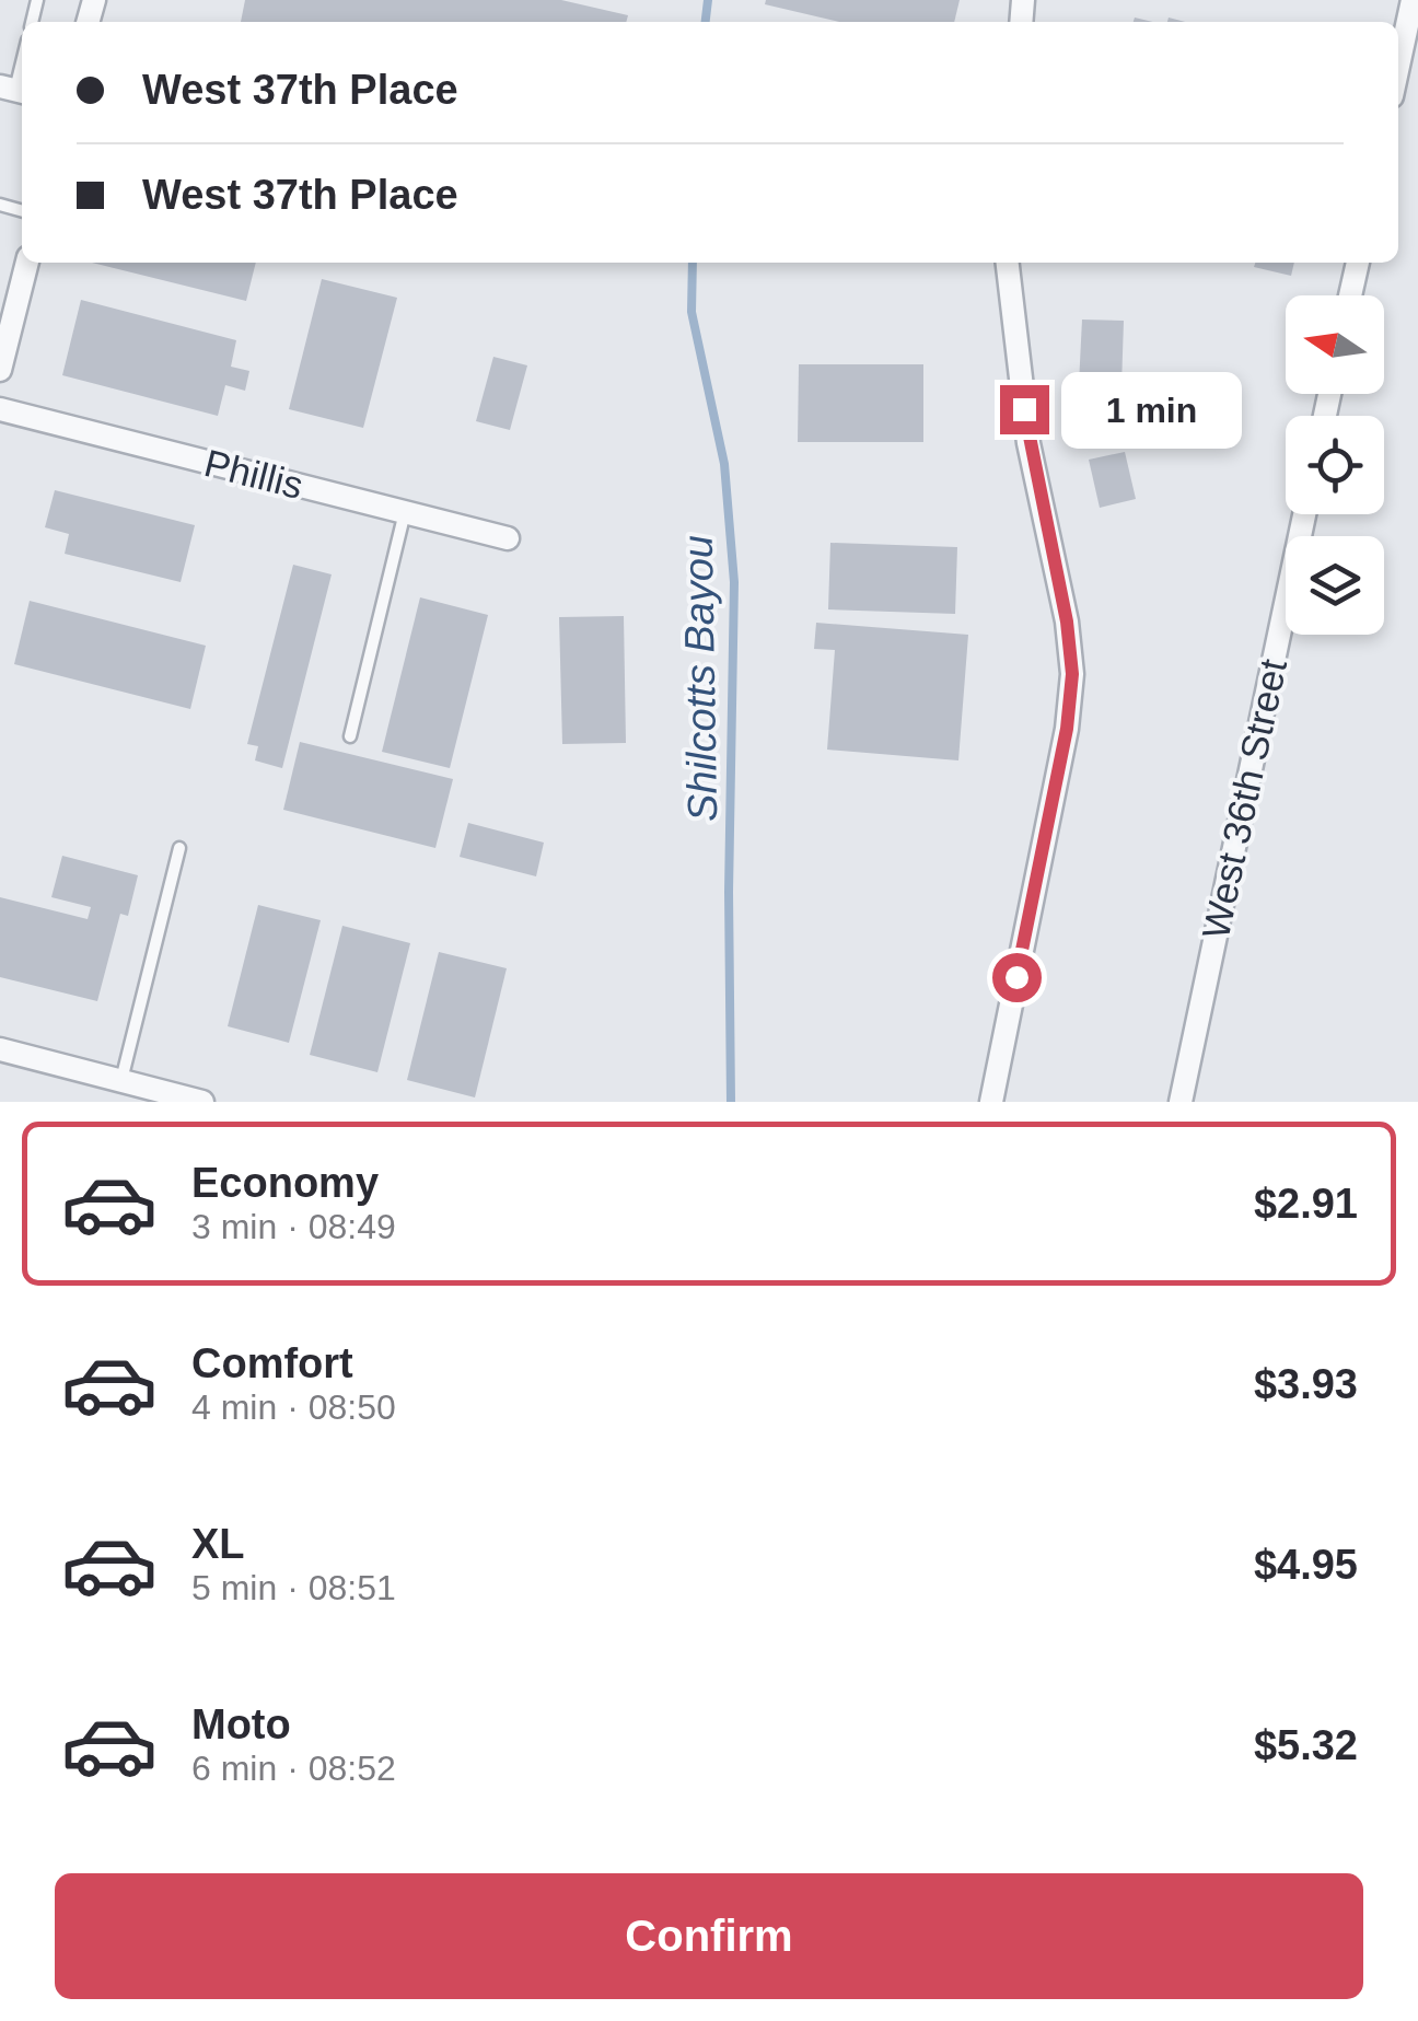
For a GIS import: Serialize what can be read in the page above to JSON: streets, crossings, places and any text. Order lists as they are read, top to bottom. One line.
{"streets":{"street":["Phillis","West 36th Street"]},"water":["Shilcotts Bayou"],"north":"left","page":{"banner":["West 37th Place","West 37th Place"],"bubble":"1 min","list":[{"name":"Economy","note":"3 min · 08:49","value":"$2.91"},{"name":"Comfort","note":"4 min · 08:50","value":"$3.93"},{"name":"XL","note":"5 min · 08:51","value":"$4.95"},{"name":"Moto","note":"6 min · 08:52","value":"$5.32"}],"buttons":"Confirm"}}
